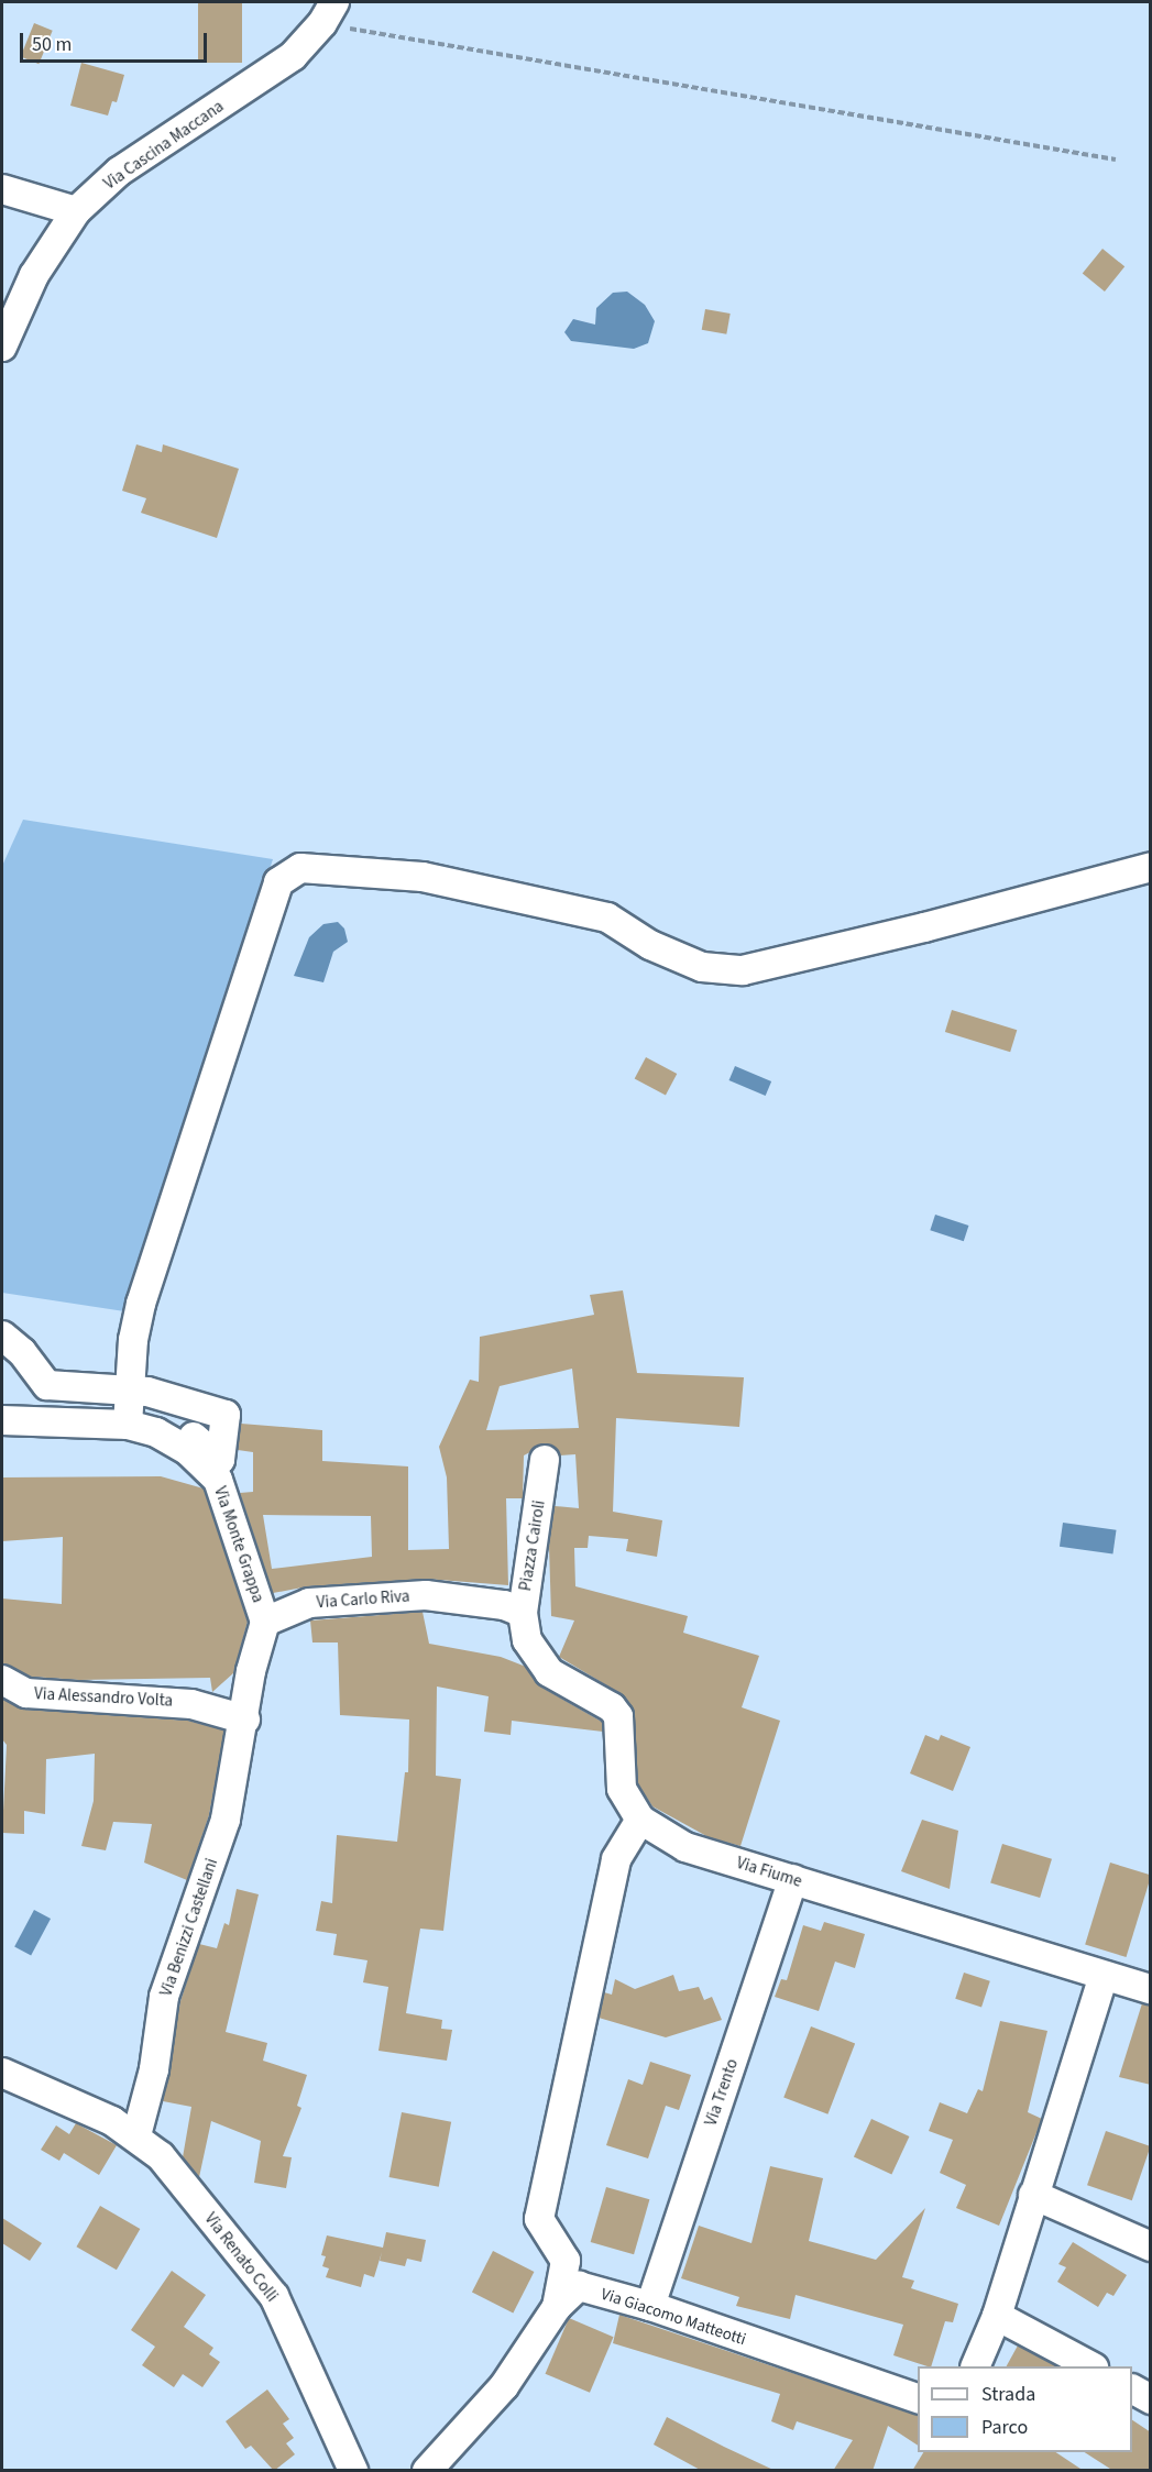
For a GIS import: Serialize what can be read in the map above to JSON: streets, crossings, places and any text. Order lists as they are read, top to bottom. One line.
{"streets":{"street":["Via Cascina Maccana","Via Monte Grappa","Piazza Cairoli","Via Carlo Riva","Via Alessandro Volta","Via Fiume","Via Benizzi Castellani","Via Trento","Via Renato Colli","Via Giacomo Matteotti"]},"crossings":[["Via Monte Grappa","Via Carlo Riva"],["Via Monte Grappa","Via Alessandro Volta"],["Via Monte Grappa","Via Benizzi Castellani"],["Piazza Cairoli","Via Carlo Riva"],["Piazza Cairoli","Via Fiume"],["Via Alessandro Volta","Via Benizzi Castellani"],["Via Fiume","Via Trento"],["Via Benizzi Castellani","Via Renato Colli"],["Via Trento","Via Giacomo Matteotti"]],"legend":["Strada","Parco"],"scale_bar":"50 m"}
